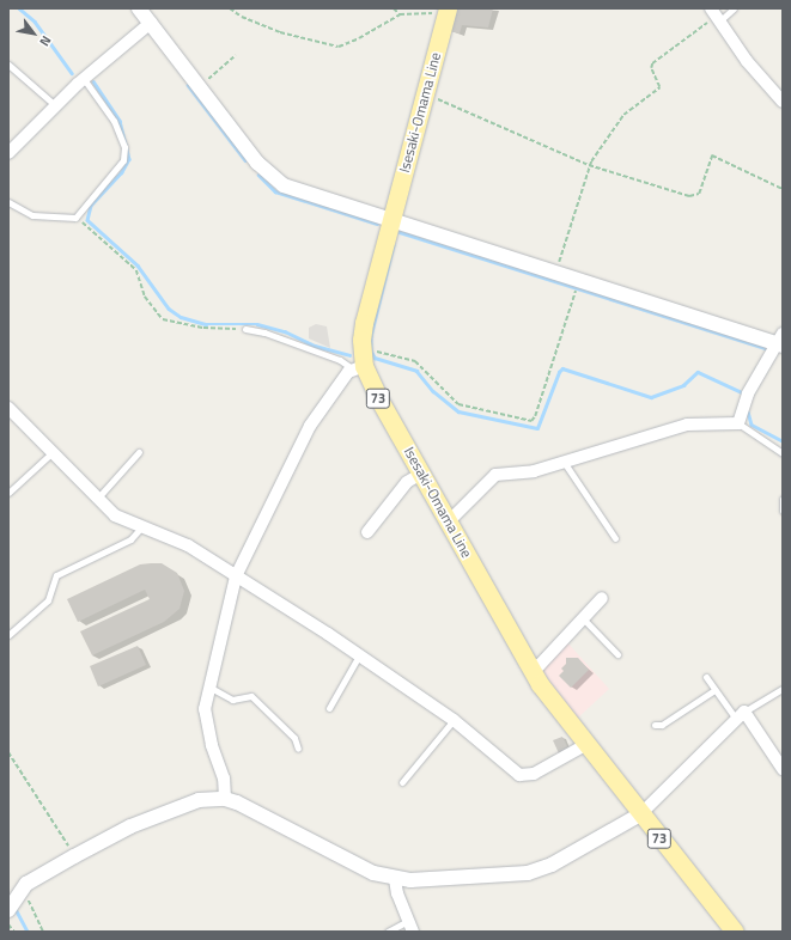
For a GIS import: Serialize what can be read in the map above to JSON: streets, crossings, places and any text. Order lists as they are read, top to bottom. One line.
{"streets":{"main road":["Isesaki-Omama Line","73"]},"north":"bottom right"}
